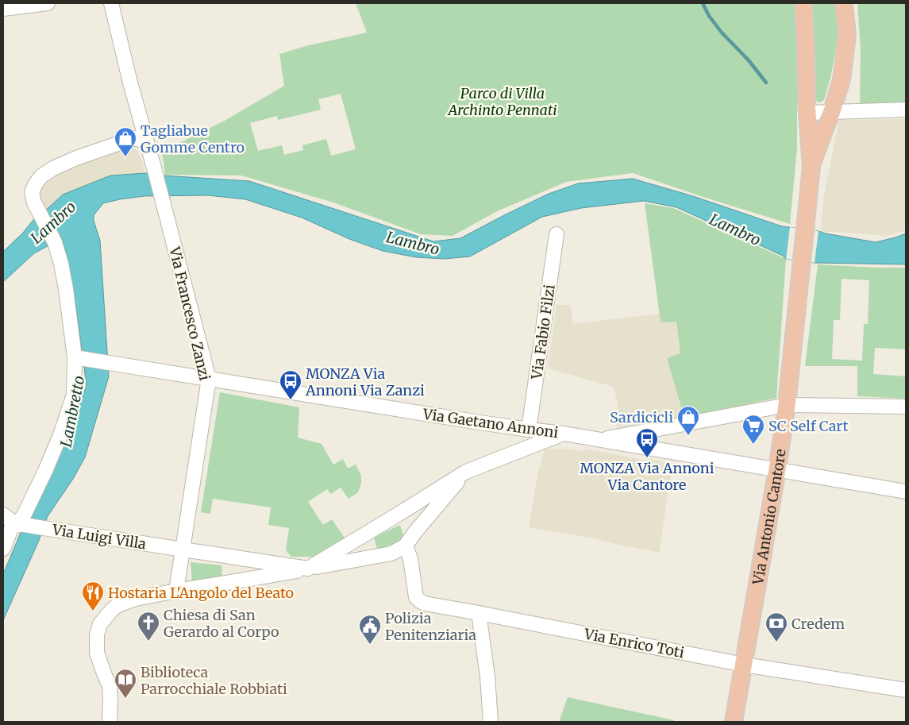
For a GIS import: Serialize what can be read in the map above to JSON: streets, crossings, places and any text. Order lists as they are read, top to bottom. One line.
{"streets":{"main road":["Via Antonio Cantore"],"street":["Via Francesco Zanzi","Via Fabio Filzi","Via Gaetano Annoni","Via Luigi Villa","Via Enrico Toti"]},"crossings":[["Via Francesco Zanzi","Via Gaetano Annoni"],["Via Francesco Zanzi","Via Luigi Villa"],["Via Fabio Filzi","Via Gaetano Annoni"],["Via Gaetano Annoni","Via Antonio Cantore"],["Via Antonio Cantore","Via Enrico Toti"]],"water":["Lambro","Lambretto"],"parks":["Parco di Villa Archinto Pennati"],"places":{"shop":["Tagliabue Gomme Centro","Sardicicli"],"bus stop":["MONZA Via Annoni Via Zanzi","MONZA Via Annoni Via Cantore"],"supermarket":["SC Self Cart"],"restaurant":["Hostaria L'Angolo del Beato"],"church":["Chiesa di San Gerardo al Corpo"],"bank":["Credem"],"public building":["Polizia Penitenziaria"],"library":["Biblioteca Parrocchiale Robbiati"]}}
